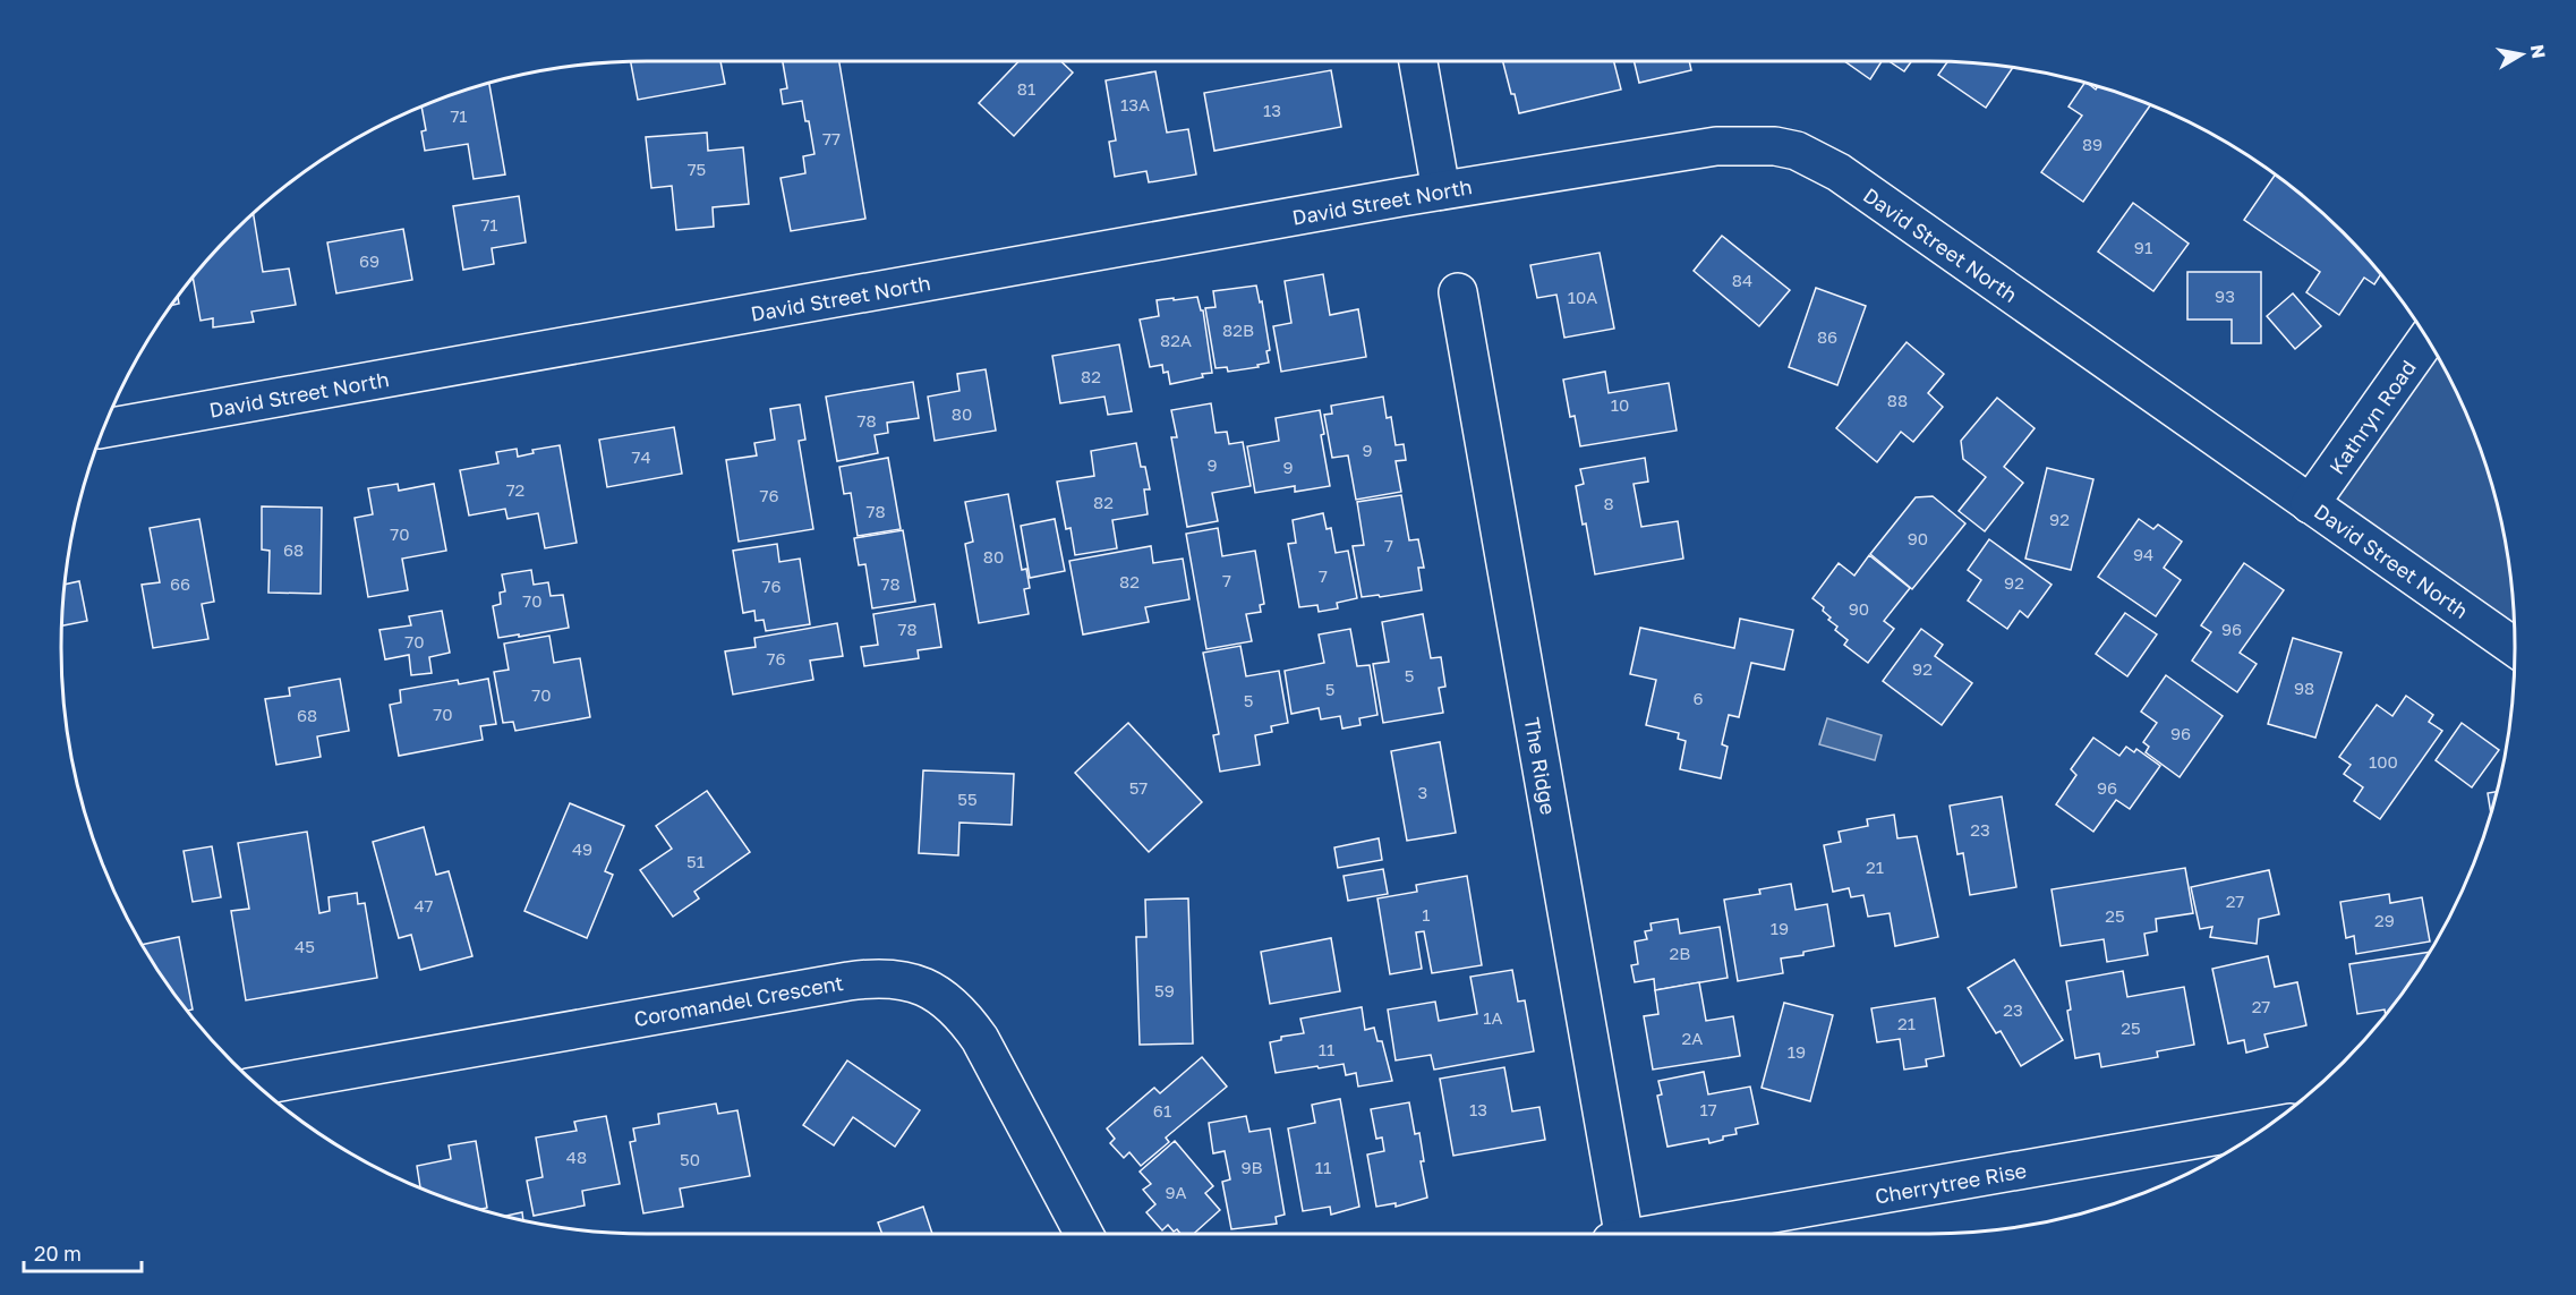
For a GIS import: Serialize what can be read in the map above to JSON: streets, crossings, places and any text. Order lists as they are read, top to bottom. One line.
{"streets":{"street":["David Street North","Kathryn Road","The Ridge","Coromandel Crescent","Cherrytree Rise"]},"crossings":[["David Street North","Kathryn Road"]],"house_numbers":["81","13A","13","71","77","89","75","71","91","69","84","93","10A","82B","86","82A","82","88","10","80","78","9","74","9","9","72","76","82","8","78","92","70","90","7","68","94","80","7","7","82","92","66","78","76","70","90","78","96","70","76","92","5","98","5","70","6","5","70","68","96","100","57","96","3","55","23","49","51","21","27","47","1","25","29","19","45","2B","59","27","23","1A","21","25","2A","11","19","13","17","61","48","50","9B","11","9A"],"scale_bar":"20 m","north":"right"}
